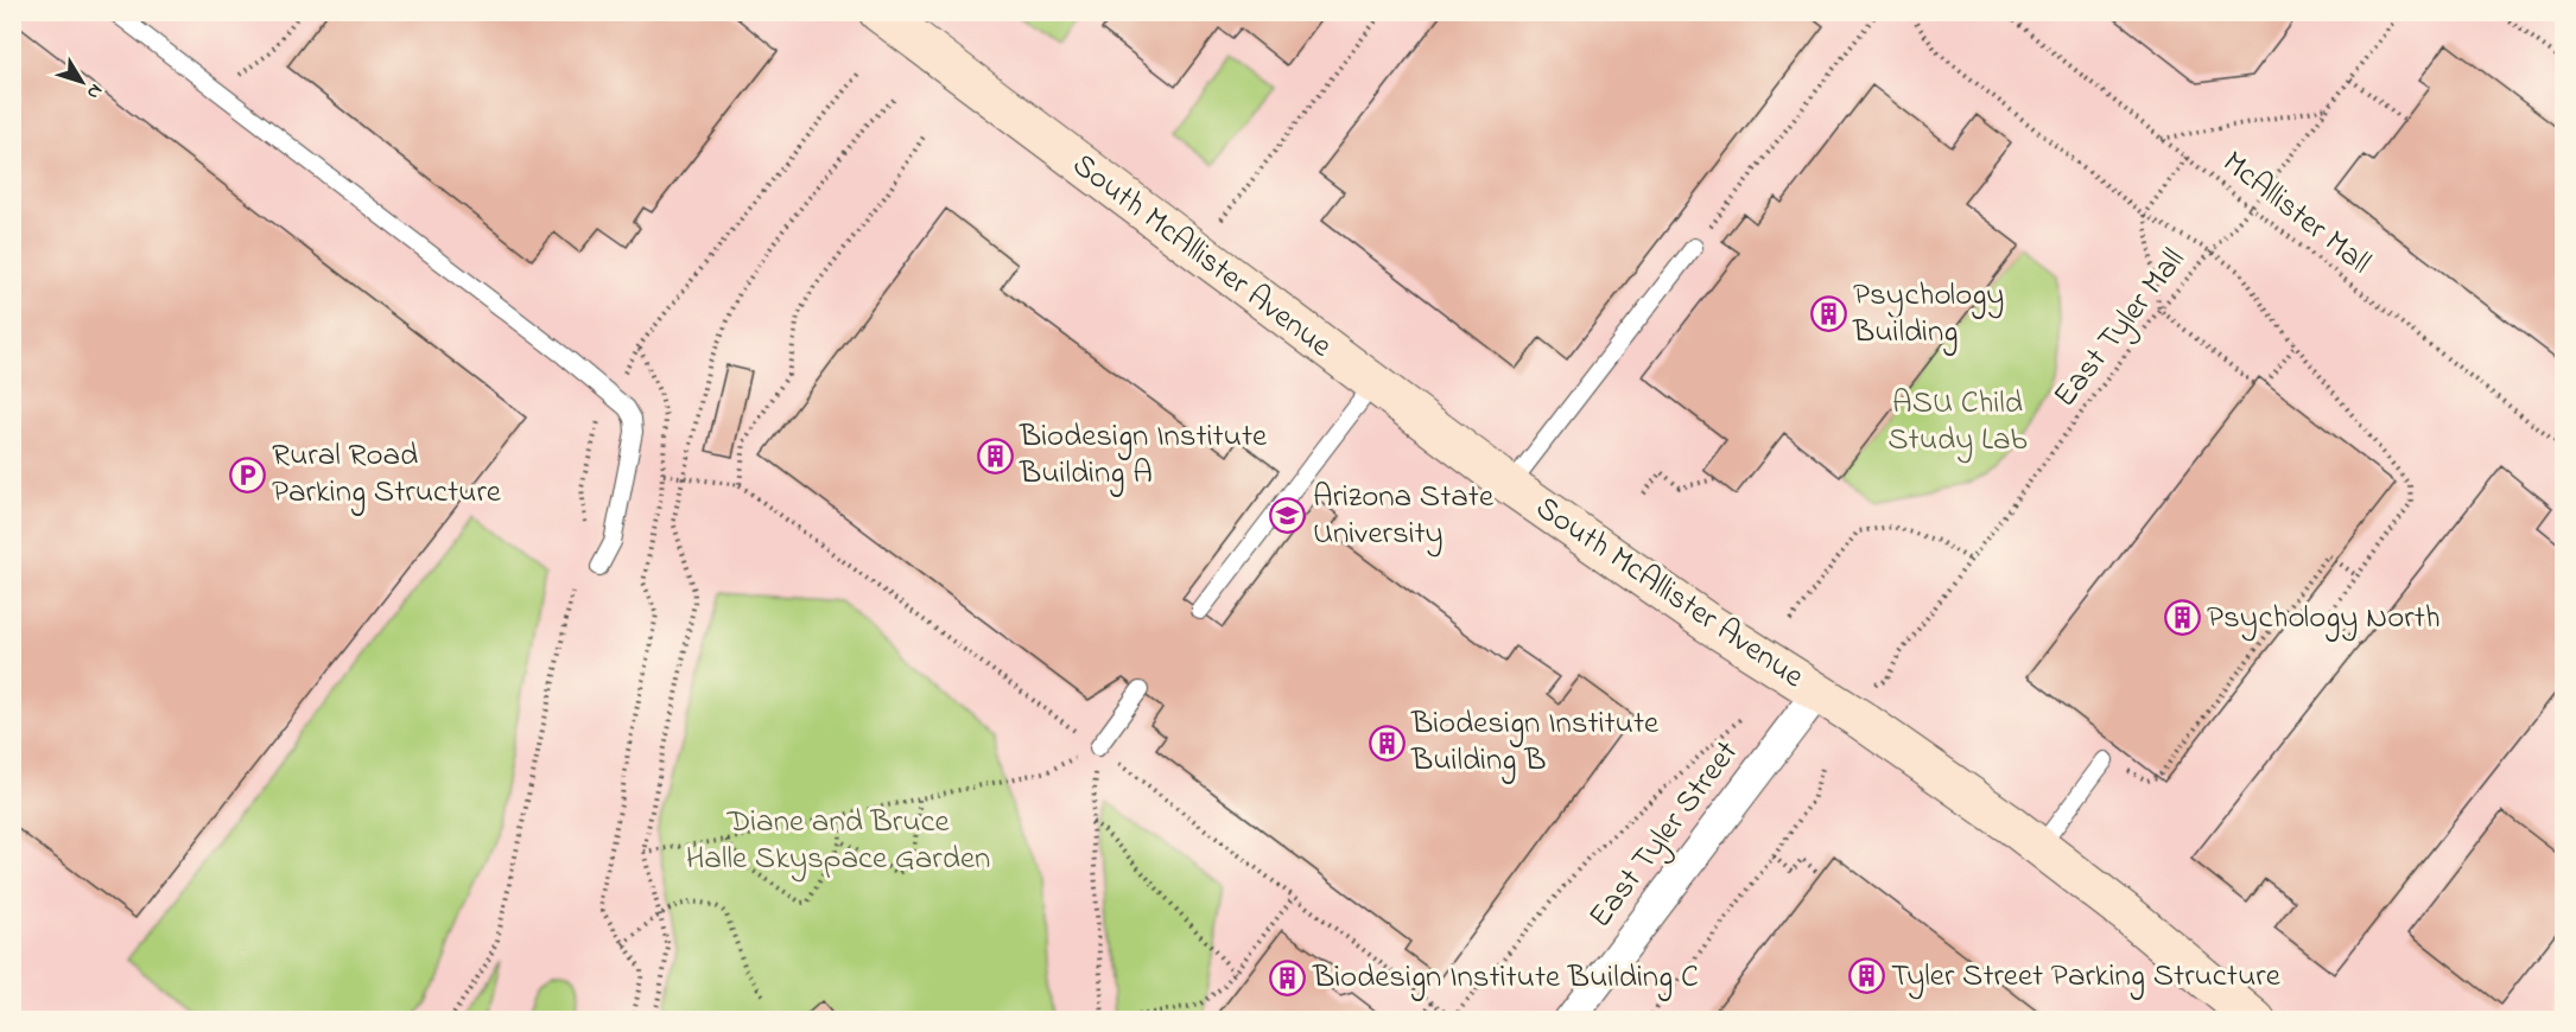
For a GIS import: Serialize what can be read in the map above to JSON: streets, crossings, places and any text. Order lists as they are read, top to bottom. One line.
{"streets":{"street":["South McAllister Avenue","East Tyler Street"],"path":["McAllister Mall","East Tyler Mall"]},"crossings":[["McAllister Mall","East Tyler Mall"],["South McAllister Avenue","East Tyler Street"]],"parks":["ASU Child Study Lab","Diane and Bruce Halle Skyspace Garden"],"places":{"building":["Psychology Building","Biodesign Institute Building A","Psychology North","Biodesign Institute Building B","Tyler Street Parking Structure","Biodesign Institute Building C"],"parking":["Rural Road Parking Structure"],"school or university":["Arizona State University"]},"north":"bottom right"}
